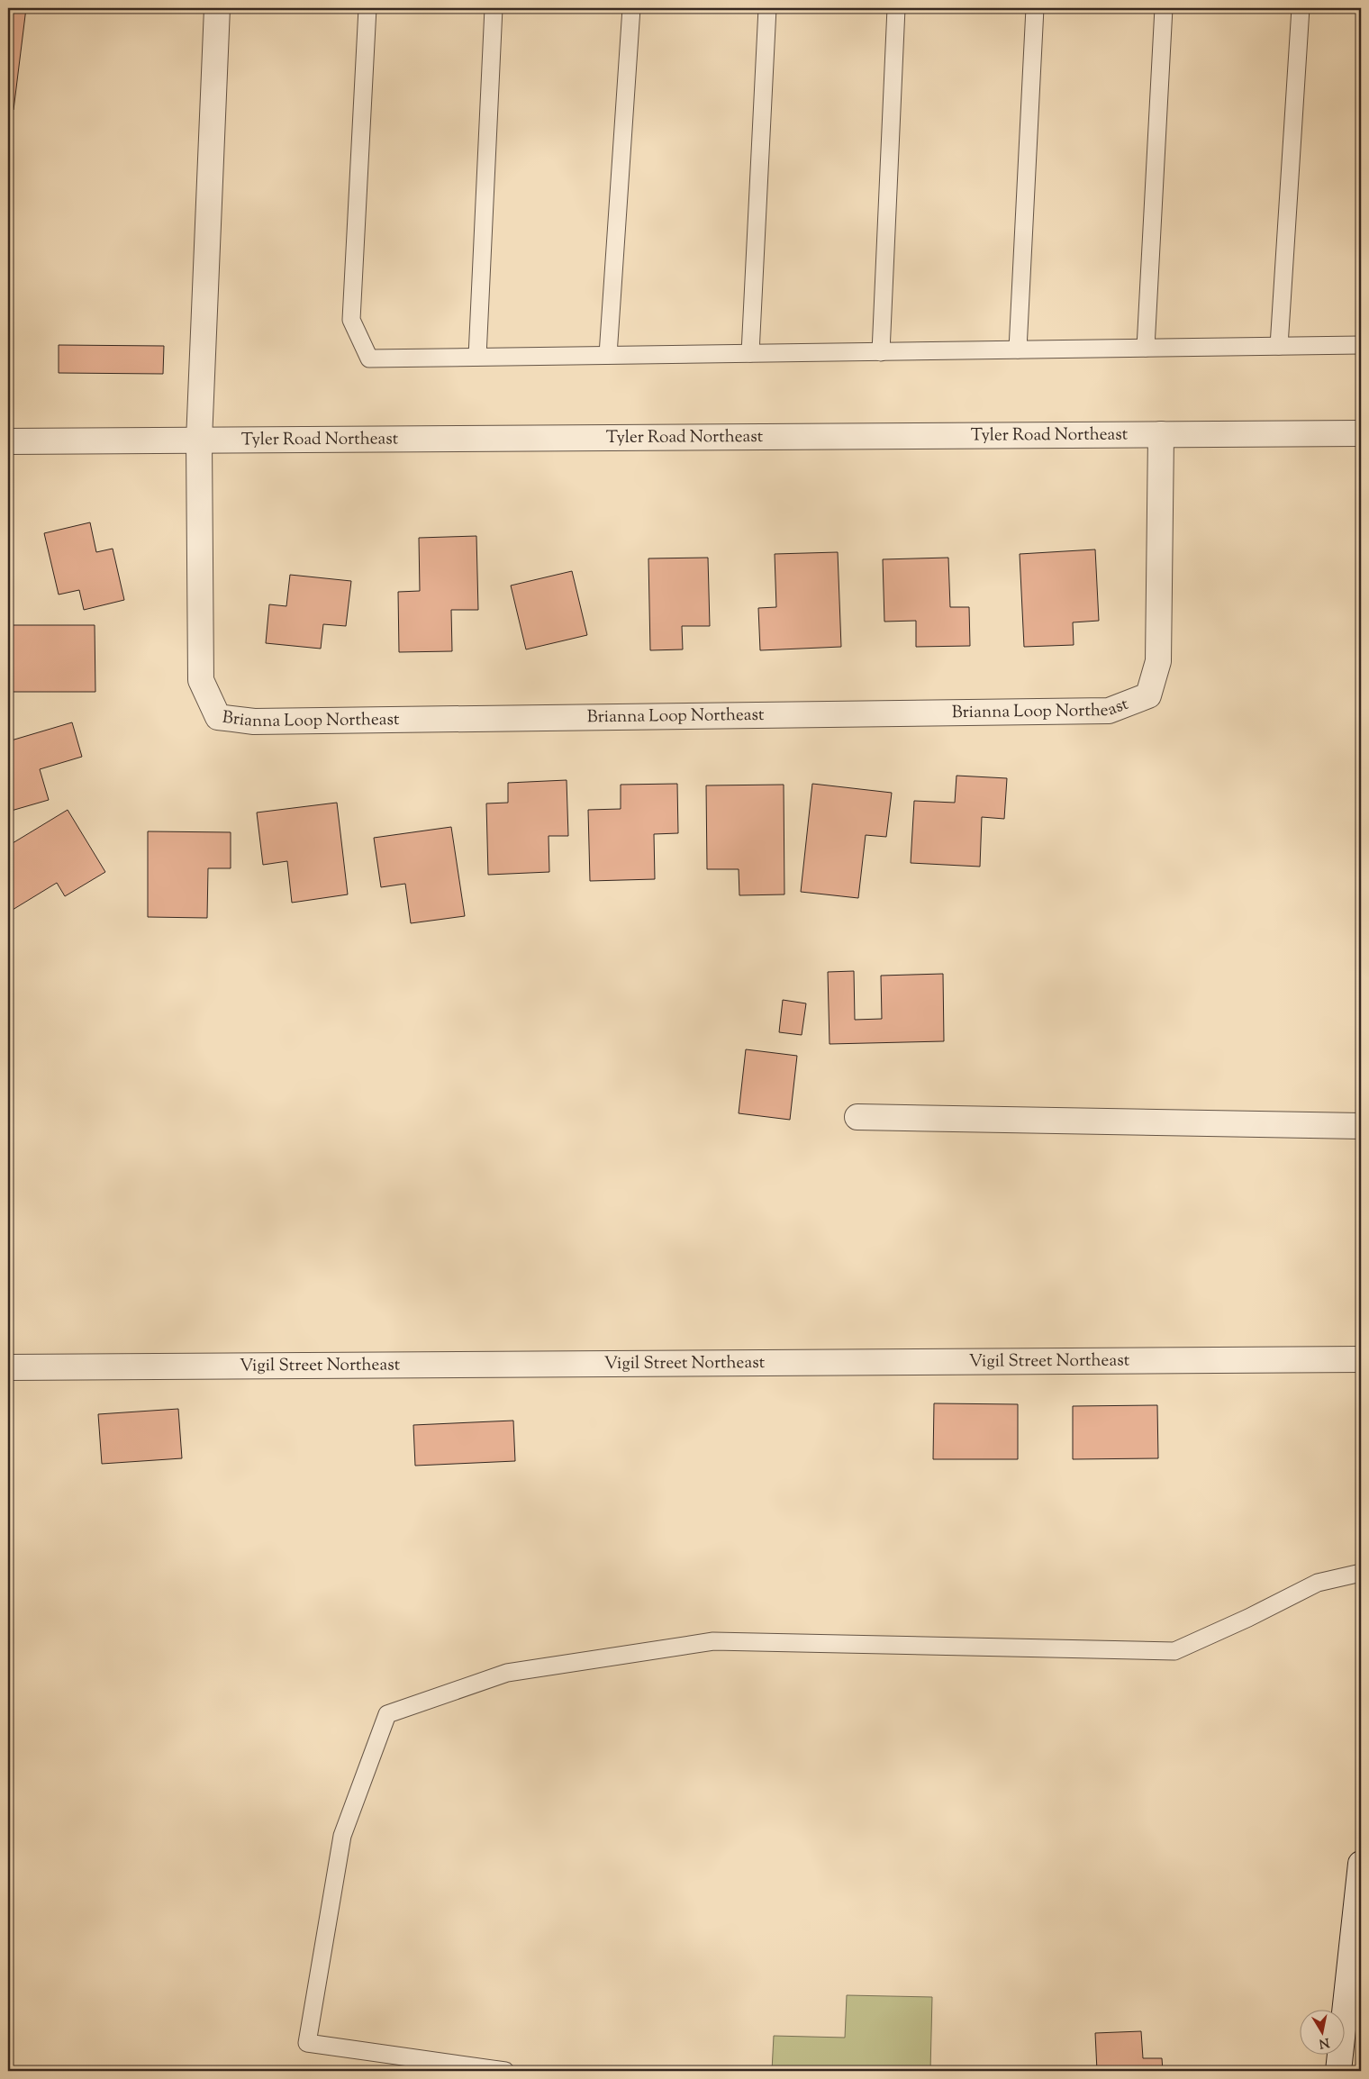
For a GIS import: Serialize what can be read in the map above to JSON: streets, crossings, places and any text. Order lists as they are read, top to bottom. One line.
{"streets":{"street":["Tyler Road Northeast","Brianna Loop Northeast","Vigil Street Northeast"]},"crossings":[["Tyler Road Northeast","Brianna Loop Northeast"]],"north":"bottom"}
